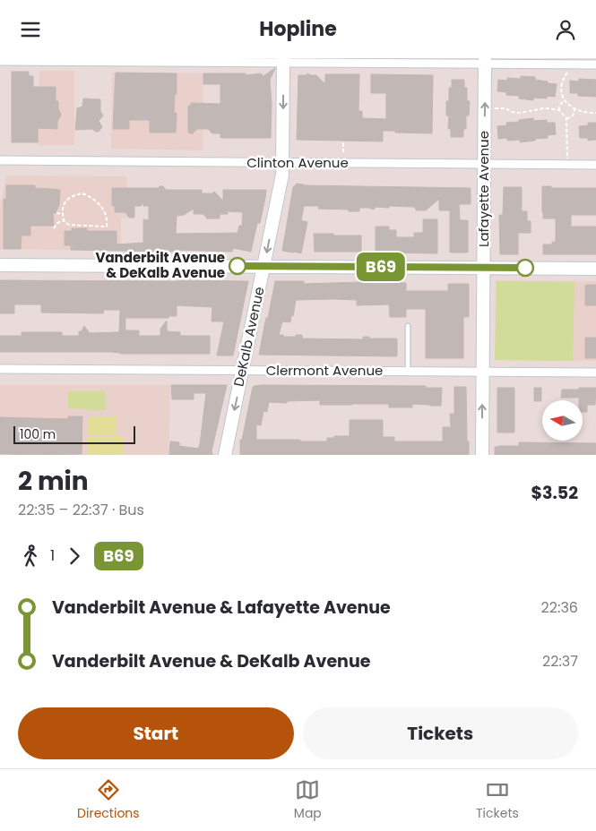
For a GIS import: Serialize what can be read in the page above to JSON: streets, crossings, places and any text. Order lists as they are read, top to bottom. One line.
{"streets":{"main road":["Lafayette Avenue","DeKalb Avenue"],"street":["Clinton Avenue","Clermont Avenue"]},"crossings":[["Clinton Avenue","Lafayette Avenue"],["Clinton Avenue","DeKalb Avenue"],["Lafayette Avenue","Clermont Avenue"],["DeKalb Avenue","Clermont Avenue"]],"one_way":["Lafayette Avenue","DeKalb Avenue"],"places":["Vanderbilt Avenue & DeKalb Avenue"],"lines":["bus line B69"],"scale_bar":"100 m","north":"left","page":{"header":"Hopline","on_map":"B69","scale":"100 m","heading":["2 min","22:35 – 22:37 · Bus","$3.52"],"legs":["1","B69"],"list":[{"name":"Vanderbilt Avenue & Lafayette Avenue","value":"22:36"},{"name":"Vanderbilt Avenue & DeKalb Avenue","value":"22:37"}],"buttons":["Start","Tickets"],"tabs":["Directions","Map","Tickets"]}}
